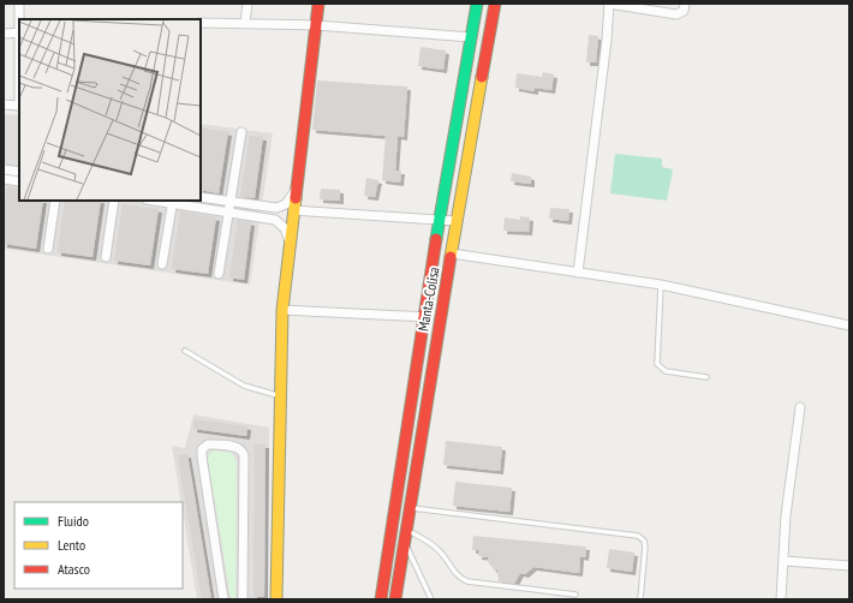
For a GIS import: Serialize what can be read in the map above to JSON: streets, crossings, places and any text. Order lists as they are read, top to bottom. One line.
{"streets":{"main road":["Manta-Colisa"]},"legend":["Fluido","Lento","Atasco"]}
